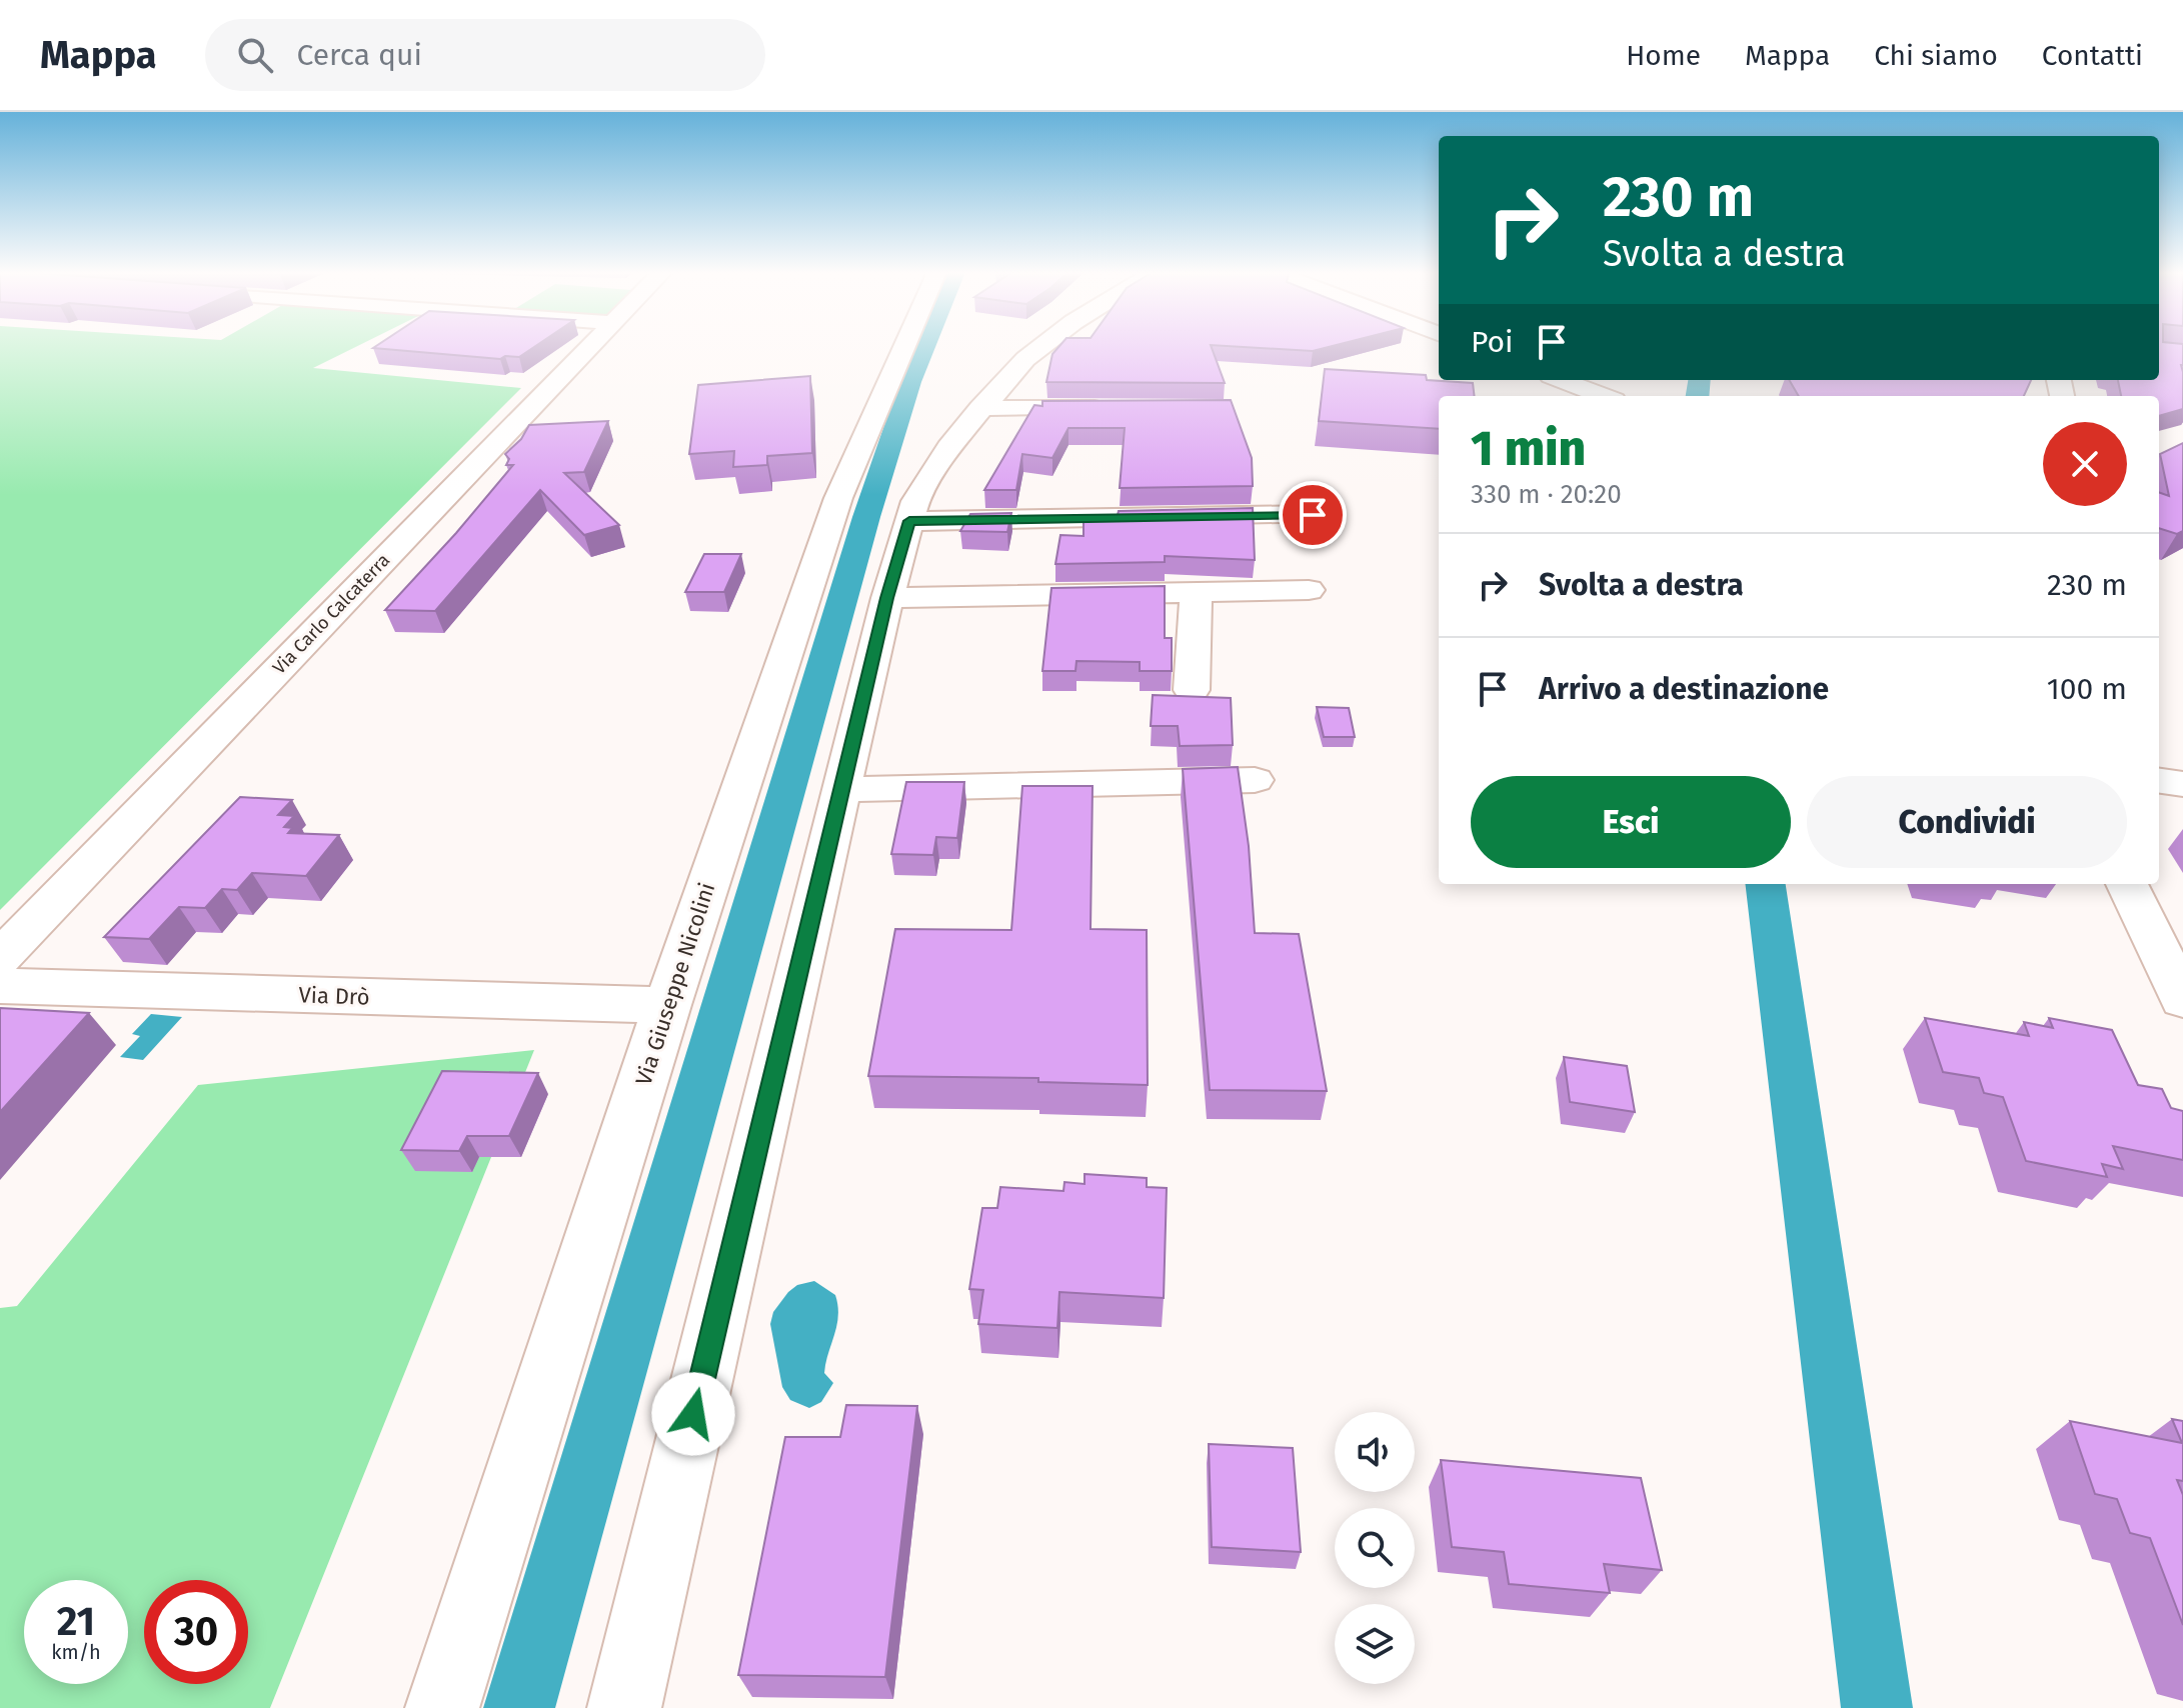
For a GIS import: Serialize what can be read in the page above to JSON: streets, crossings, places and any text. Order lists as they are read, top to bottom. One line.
{"streets":{"street":["Via Carlo Calcaterra","Via Giuseppe Nicolini","Via Drò"]},"crossings":[["Via Giuseppe Nicolini","Via Drò"]],"page":{"header":"Mappa","search":"Cerca qui","nav":["Home","Mappa","Chi siamo","Contatti"],"turn":["230 m","Svolta a destra"],"then":"Poi","heading":["1 min","330 m · 20:20"],"list":[{"name":"Svolta a destra","value":"230 m"},{"name":"Arrivo a destinazione","value":"100 m"}],"buttons":["Esci","Condividi"],"speed":"21 km/h","limit":"30"}}
